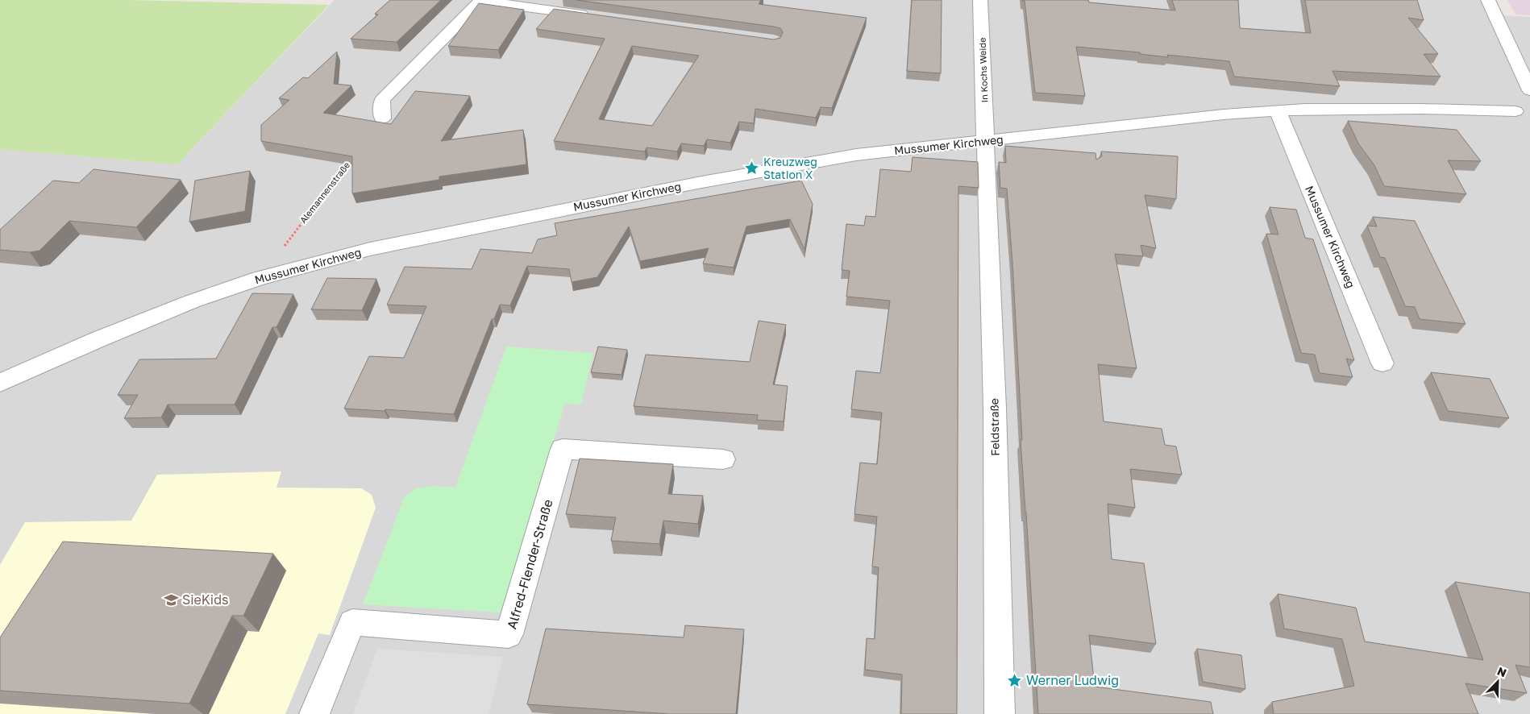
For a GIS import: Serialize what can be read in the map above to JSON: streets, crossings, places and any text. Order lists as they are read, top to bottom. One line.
{"streets":{"street":["In Kochs Weide","Mussumer Kirchweg","Feldstraße","Alfred-Flender-Straße"],"path":["Alemannenstraße"]},"crossings":[["In Kochs Weide","Mussumer Kirchweg"],["In Kochs Weide","Feldstraße"],["Mussumer Kirchweg","Alemannenstraße"],["Mussumer Kirchweg","Feldstraße"]],"places":{"place":["Kreuzweg Station X","Werner Ludwig"],"school or university":["SieKids"]},"north":"top right"}
